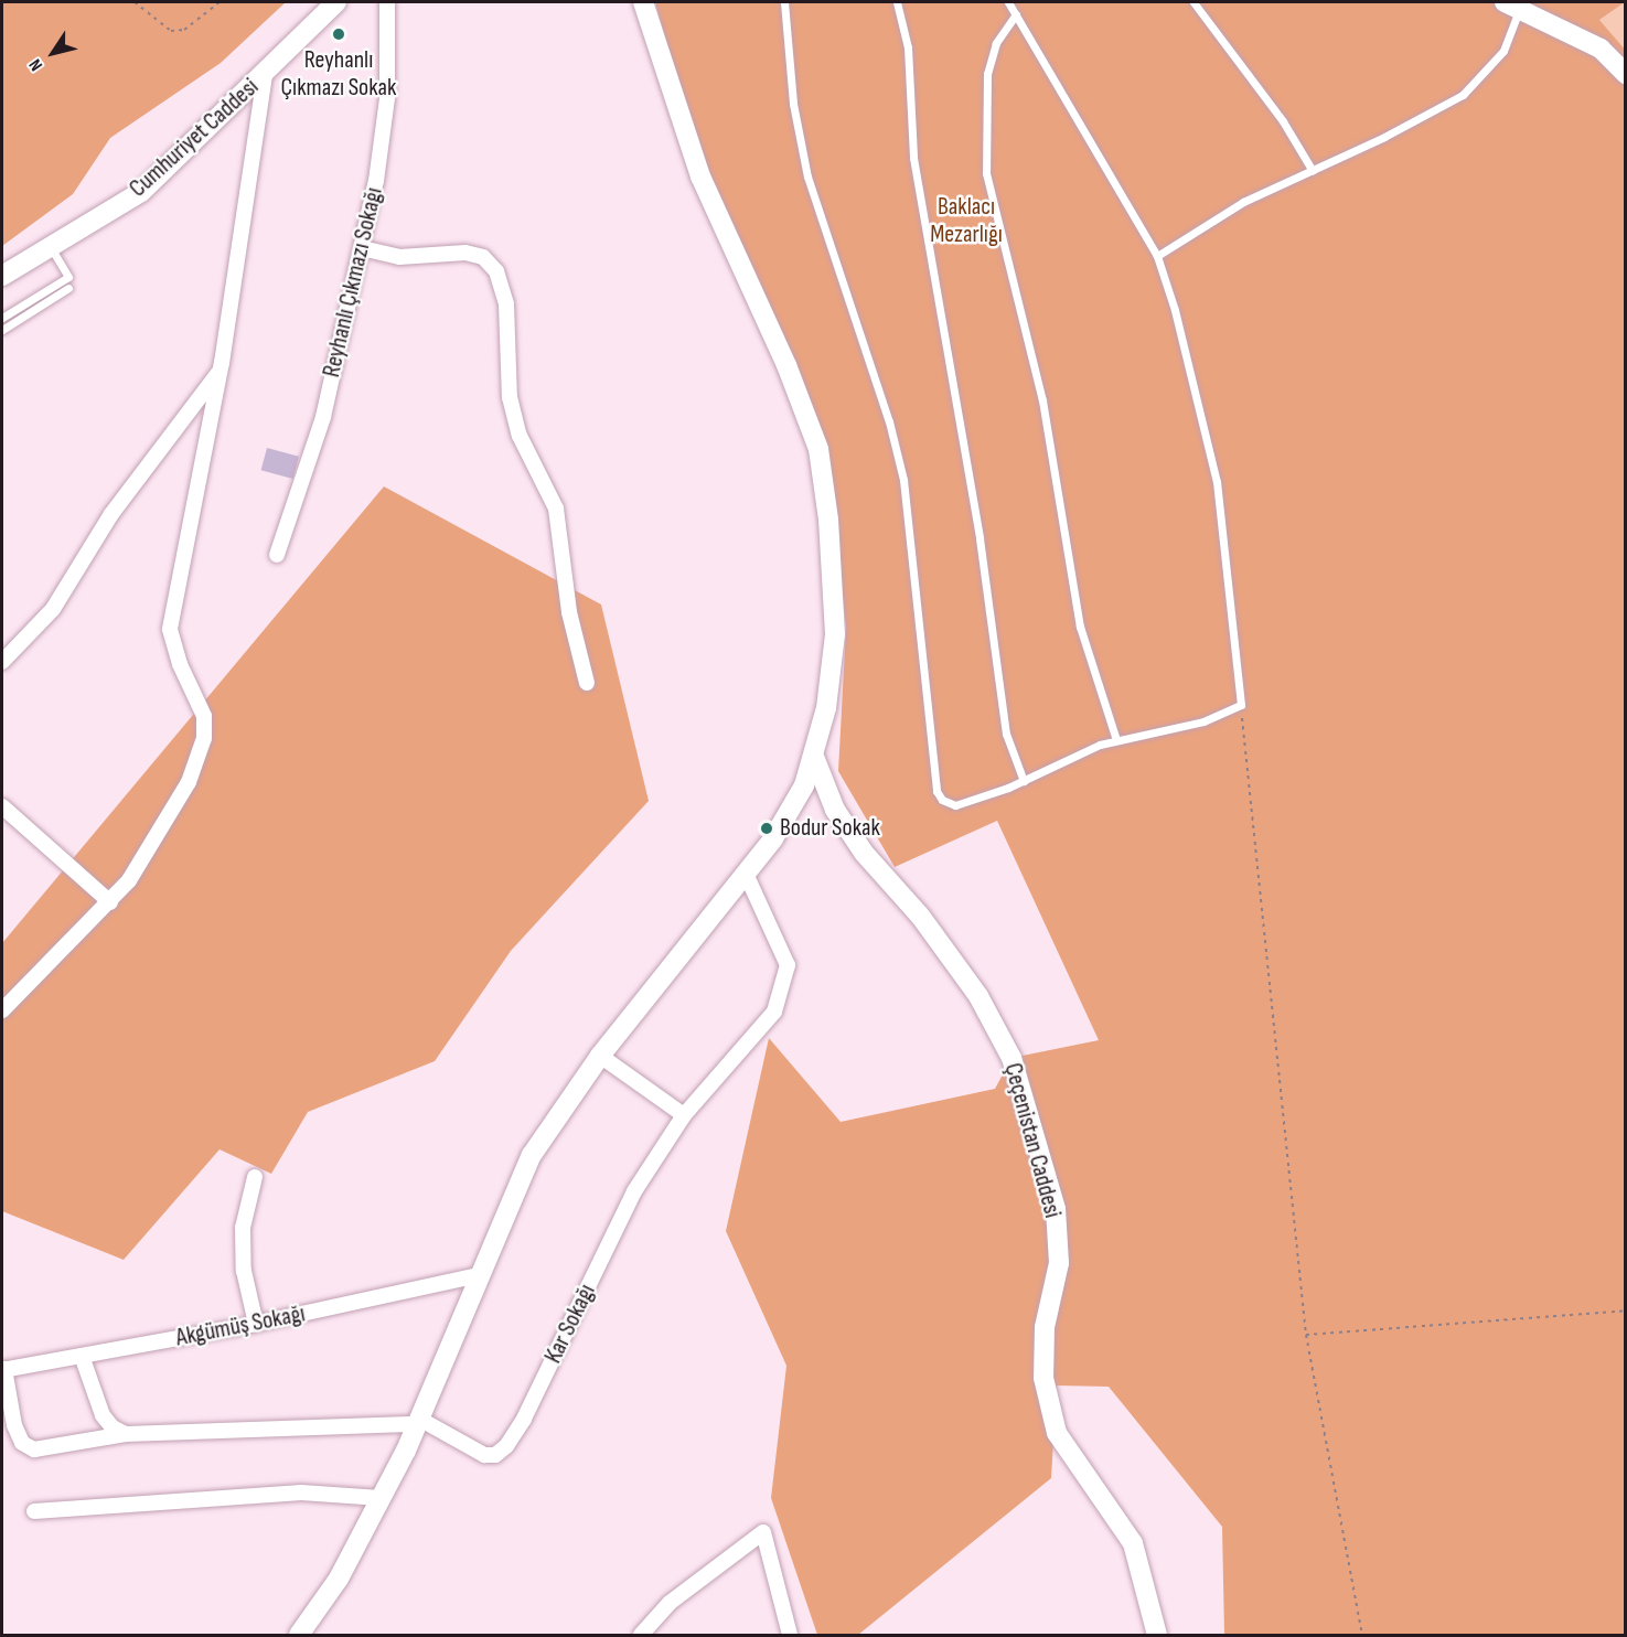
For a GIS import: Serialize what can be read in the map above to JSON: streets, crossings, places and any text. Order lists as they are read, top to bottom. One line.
{"streets":{"street":["Cumhuriyet Caddesi","Reyhanlı Çıkmazı Sokağı","Çeçenistan Caddesi","Kar Sokağı","Akgümüş Sokağı"]},"parks":["Baklacı Mezarlığı"],"places":["Reyhanlı Çıkmazı Sokak","Bodur Sokak"],"north":"bottom left"}
